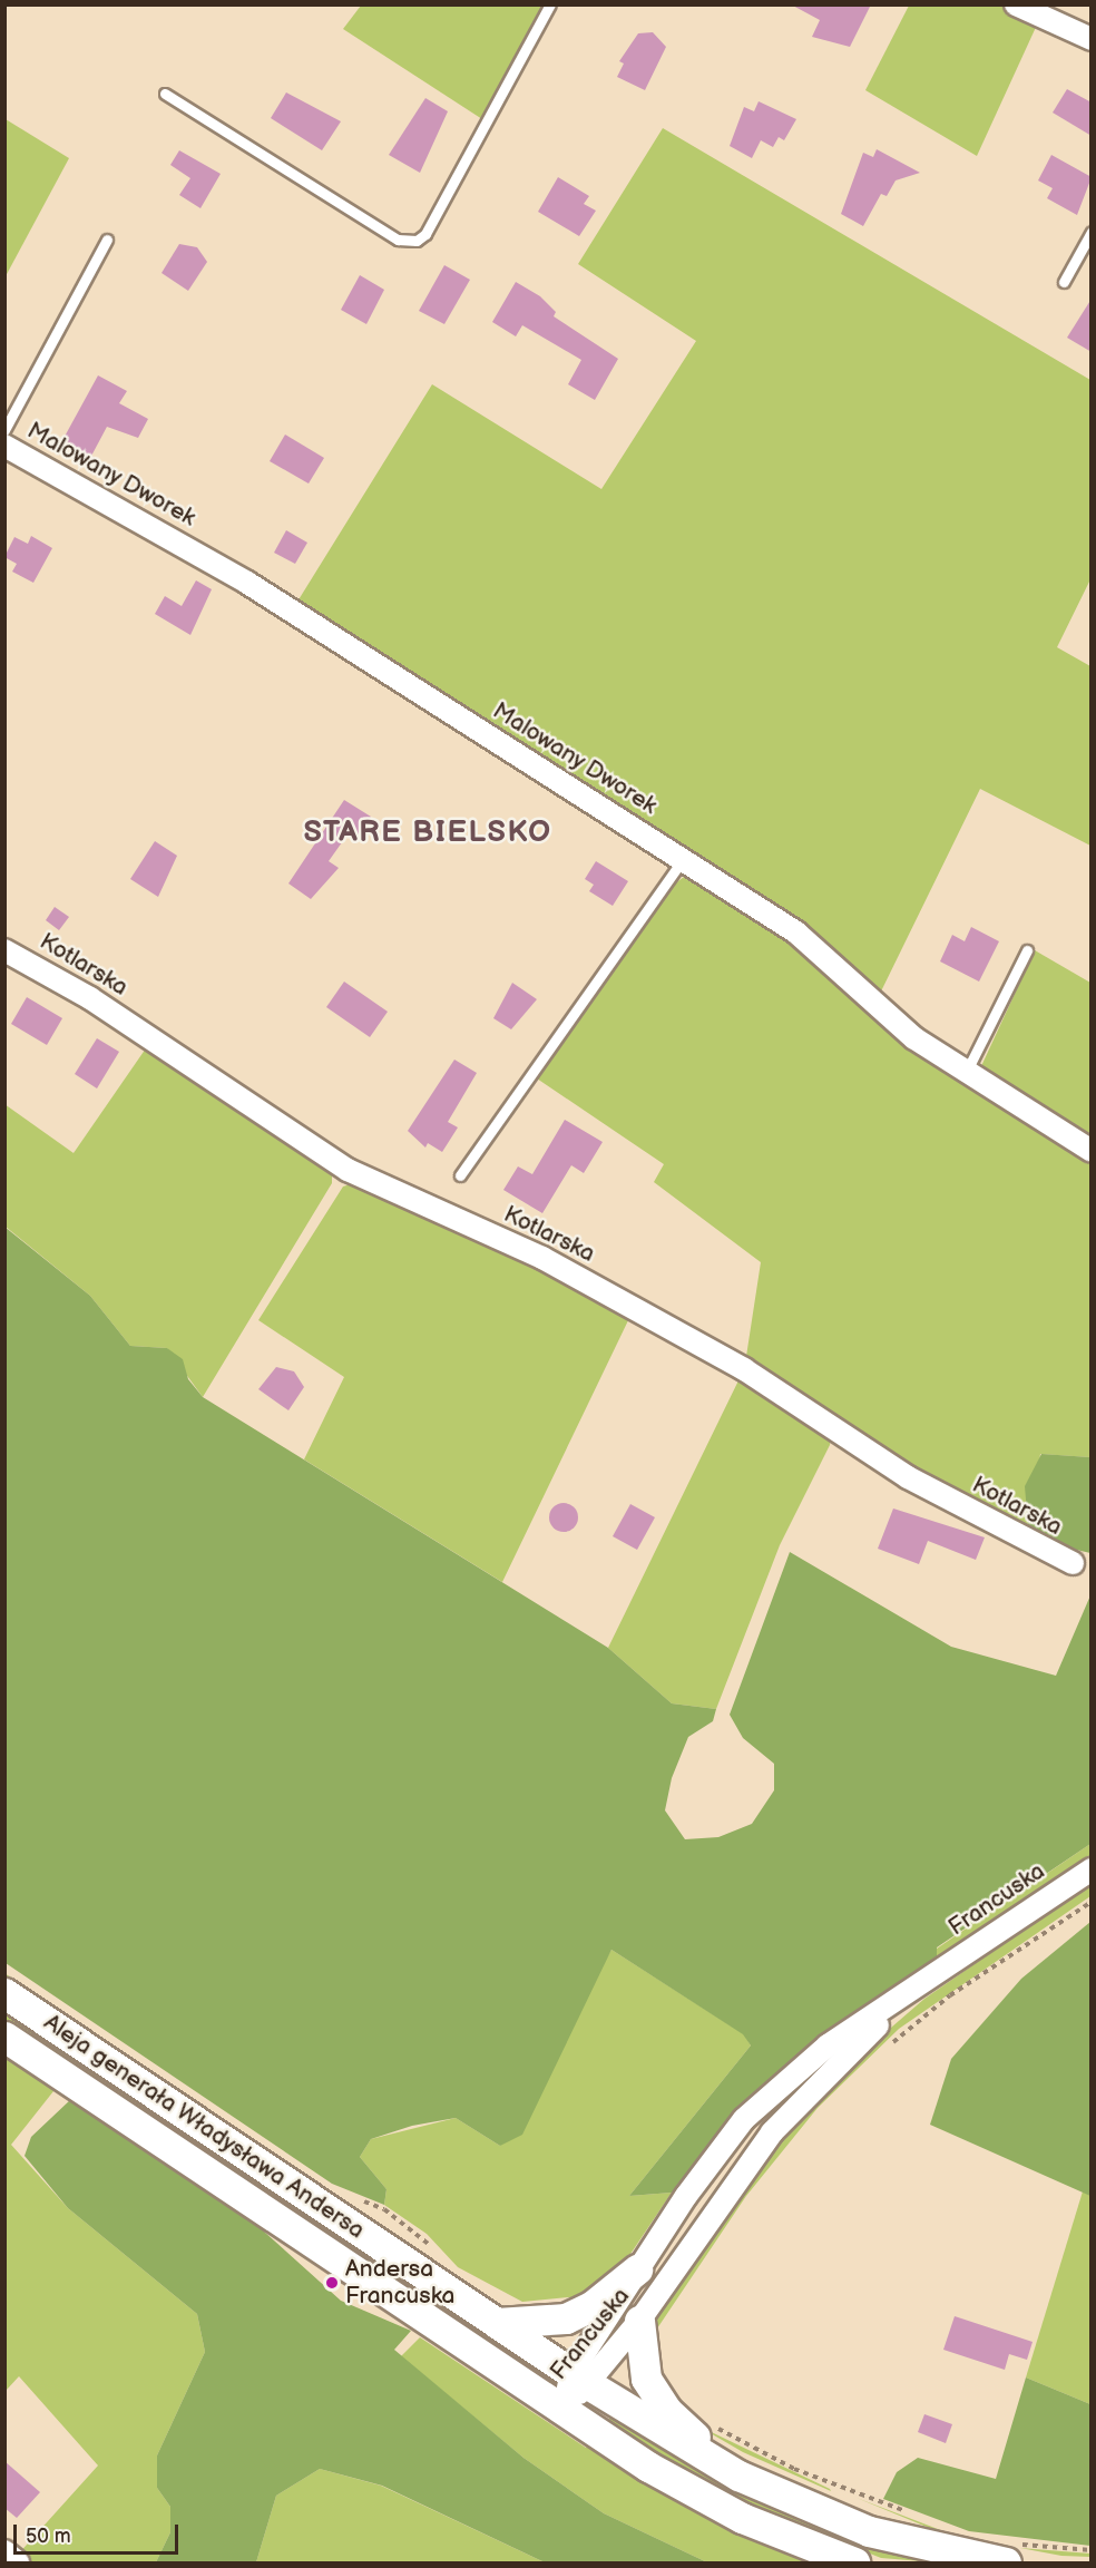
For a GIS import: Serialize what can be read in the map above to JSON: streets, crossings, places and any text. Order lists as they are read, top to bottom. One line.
{"streets":{"main road":["Aleja generała Władysława Andersa"],"street":["Malowany Dworek","Kotlarska","Francuska"]},"crossings":[["Francuska","Aleja generała Władysława Andersa"]],"districts":["STARE BIELSKO"],"places":["Andersa Francuska"],"scale_bar":"50 m"}
